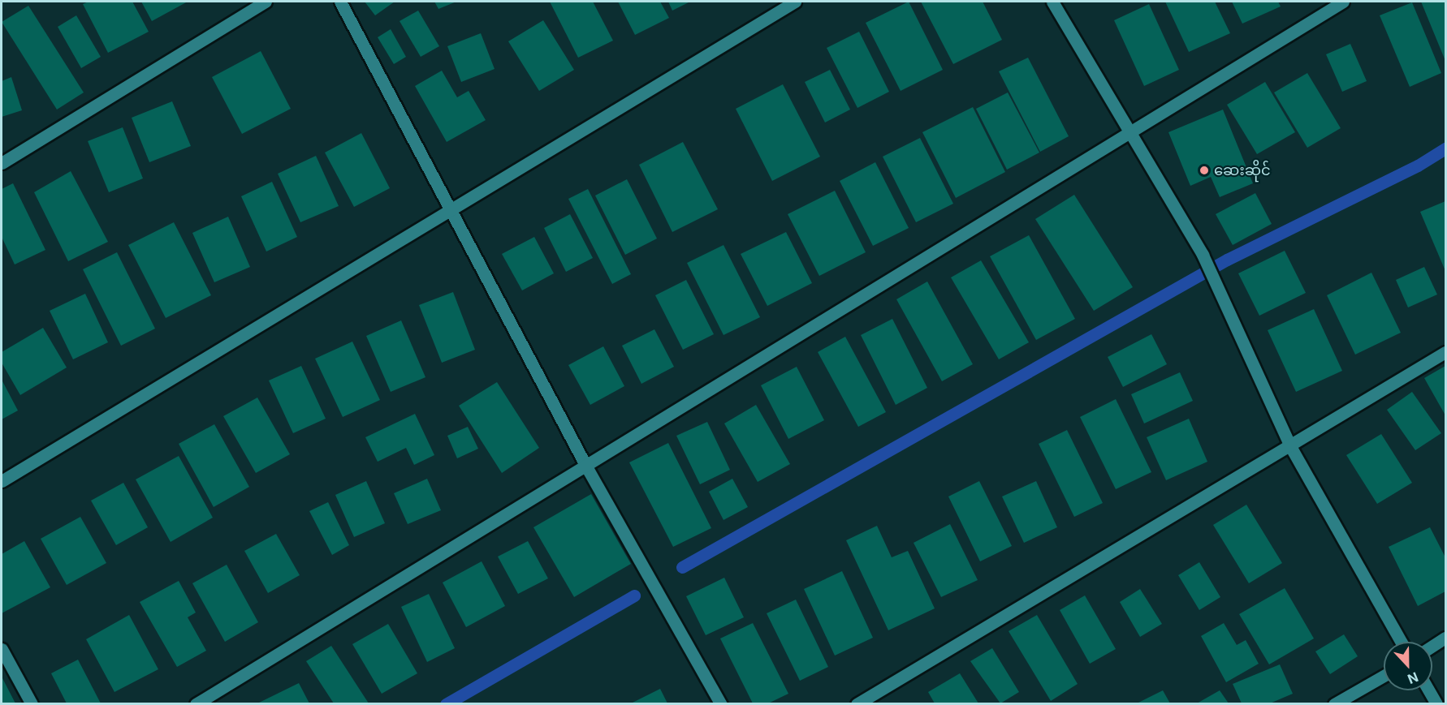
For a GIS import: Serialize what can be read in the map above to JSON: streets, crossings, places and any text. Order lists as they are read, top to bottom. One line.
{"places":["ဆေးဆိုင်"],"north":"bottom"}
